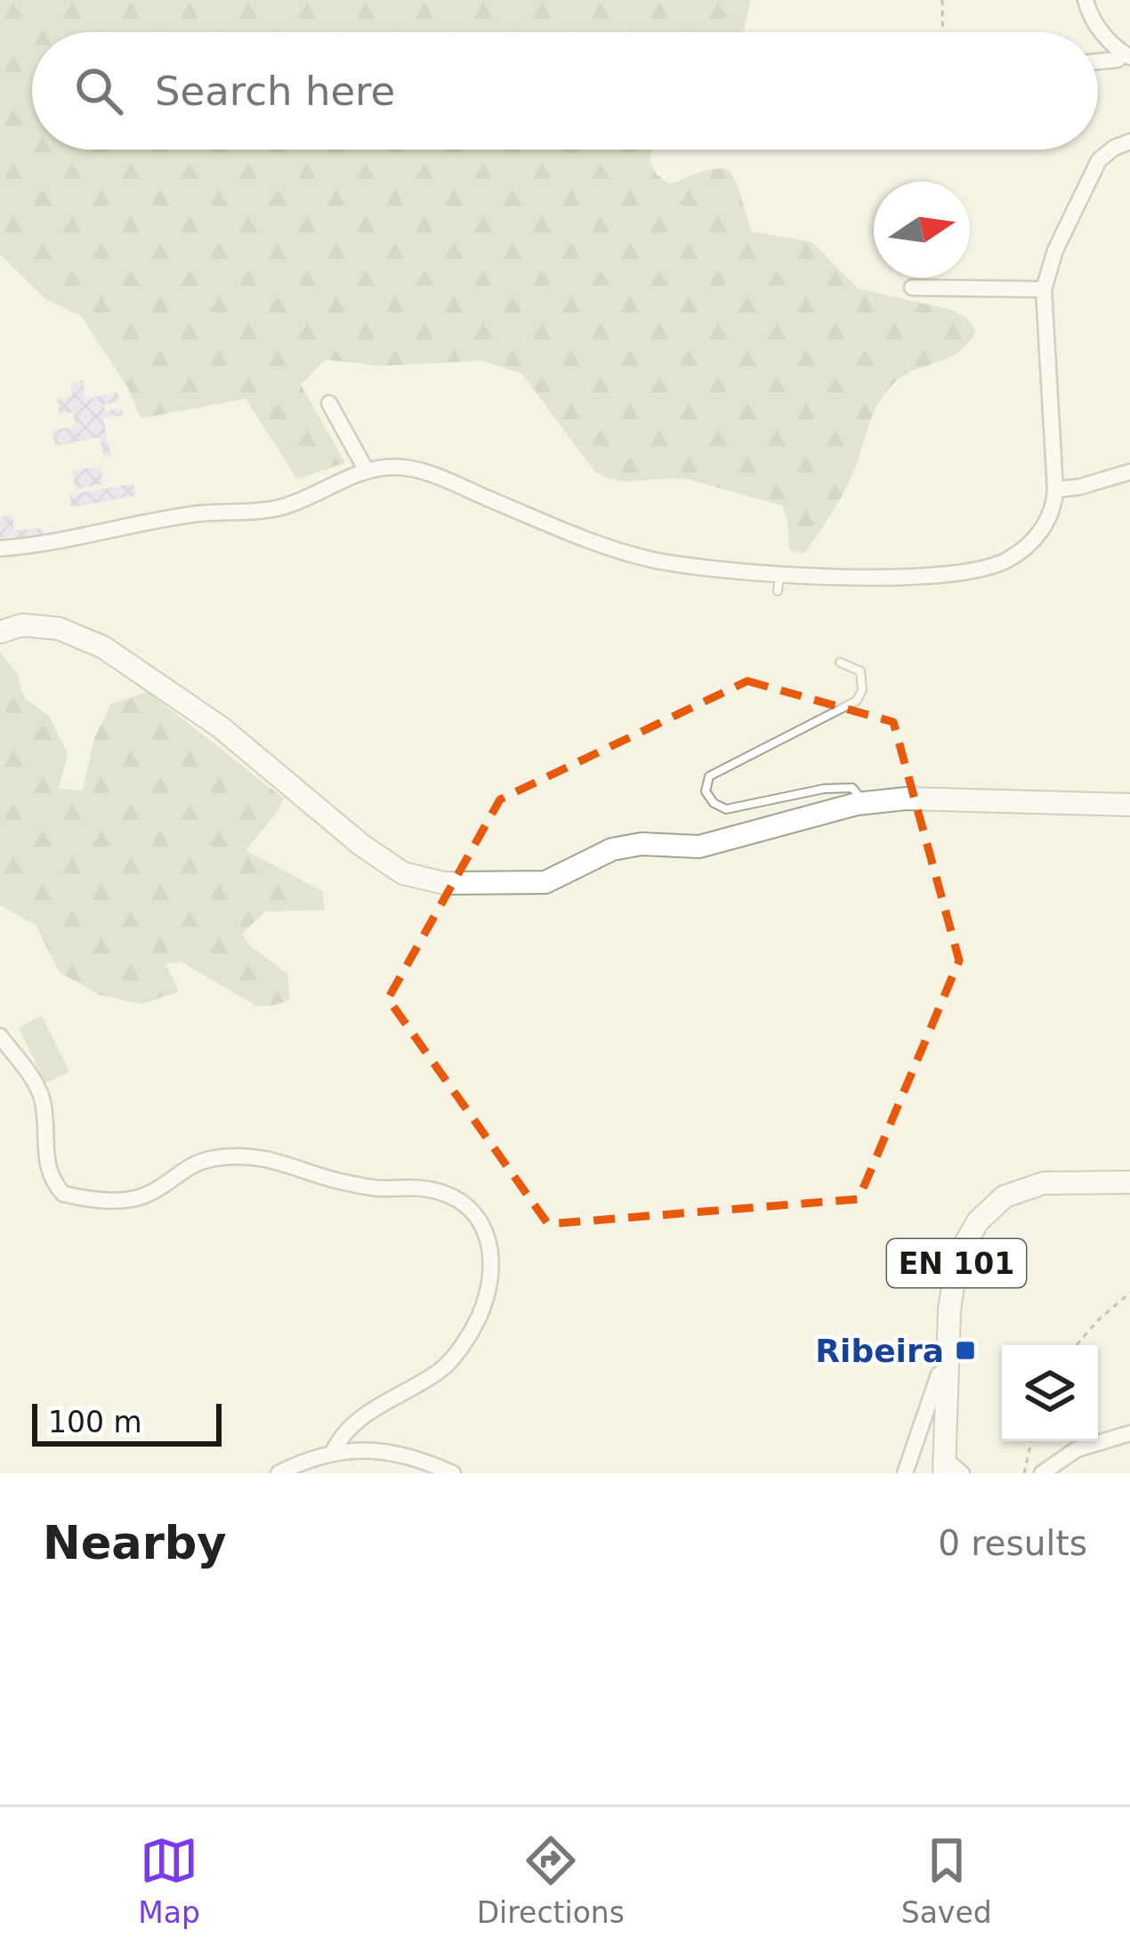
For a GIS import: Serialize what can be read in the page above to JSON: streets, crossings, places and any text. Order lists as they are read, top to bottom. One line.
{"streets":{"street":["EN 101"]},"places":{"transit":["Ribeira"]},"scale_bar":"100 m","north":"right","page":{"search":"Search here","scale":"100 m","heading":["Nearby","0 results"],"nav":["Map","Directions","Saved"]}}
